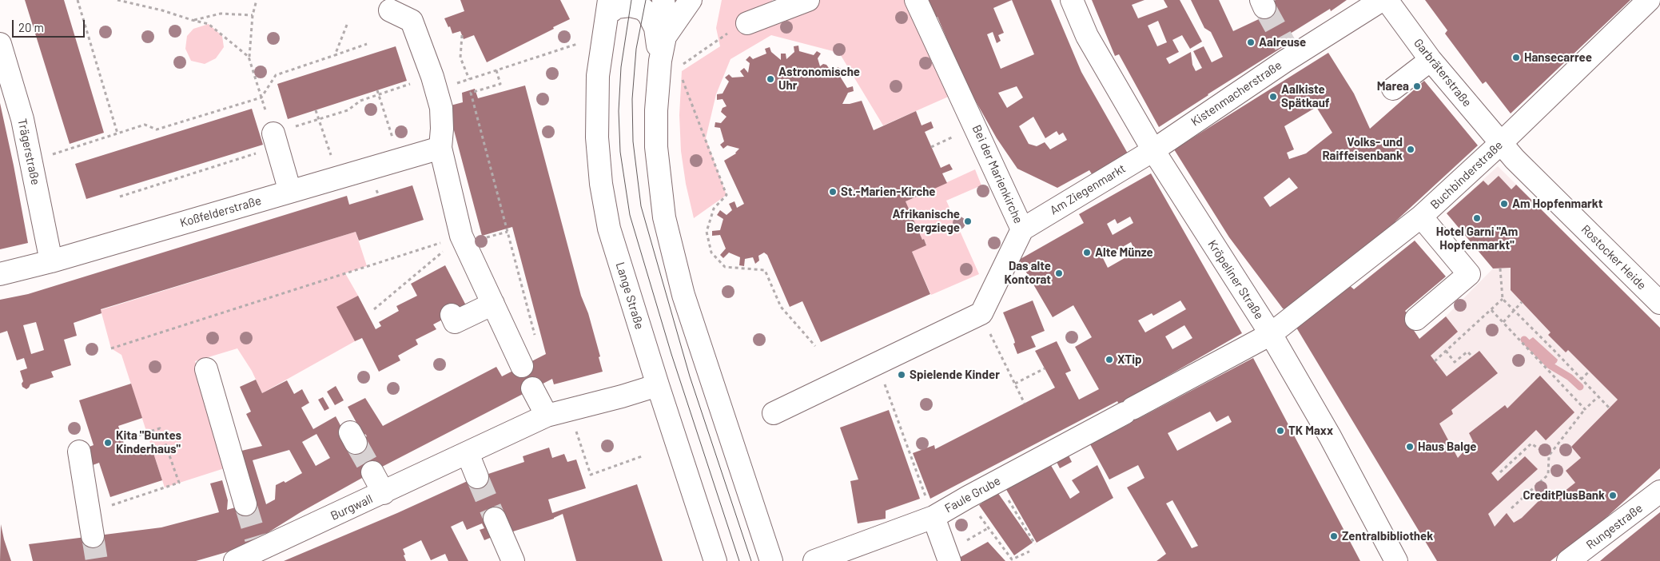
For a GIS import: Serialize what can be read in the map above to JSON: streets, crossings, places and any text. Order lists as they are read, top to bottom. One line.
{"streets":{"street":["Garbräterstraße","Kistenmacherstraße","Trägerstraße","Bei der Marienkirche","Buchbinderstraße","Am Ziegenmarkt","Koßfelderstraße","Rostocker Heide","Kröpeliner Straße","Lange Straße","Faule Grube","Burgwall","Rungestraße"]},"crossings":[["Garbräterstraße","Kistenmacherstraße"],["Garbräterstraße","Buchbinderstraße"],["Garbräterstraße","Rostocker Heide"],["Kistenmacherstraße","Am Ziegenmarkt"],["Kistenmacherstraße","Kröpeliner Straße"],["Trägerstraße","Koßfelderstraße"],["Bei der Marienkirche","Am Ziegenmarkt"],["Buchbinderstraße","Rostocker Heide"],["Buchbinderstraße","Kröpeliner Straße"],["Buchbinderstraße","Faule Grube"],["Am Ziegenmarkt","Kröpeliner Straße"],["Kröpeliner Straße","Faule Grube"],["Lange Straße","Burgwall"]],"places":["Aalreuse","Hansecarree","Astronomische Uhr","Marea","Aalkiste Spätkauf","Volks- und Raiffeisenbank","St.-Marien-Kirche","Am Hopfenmarkt","Hotel Garni \"Am Hopfenmarkt\"","Afrikanische Bergziege","Alte Münze","Das alte Kontorat","XTip","Spielende Kinder","TK Maxx","Kita \"Buntes Kinderhaus\"","Haus Balge","CreditPlusBank","Zentralbibliothek"],"scale_bar":"20 m"}
